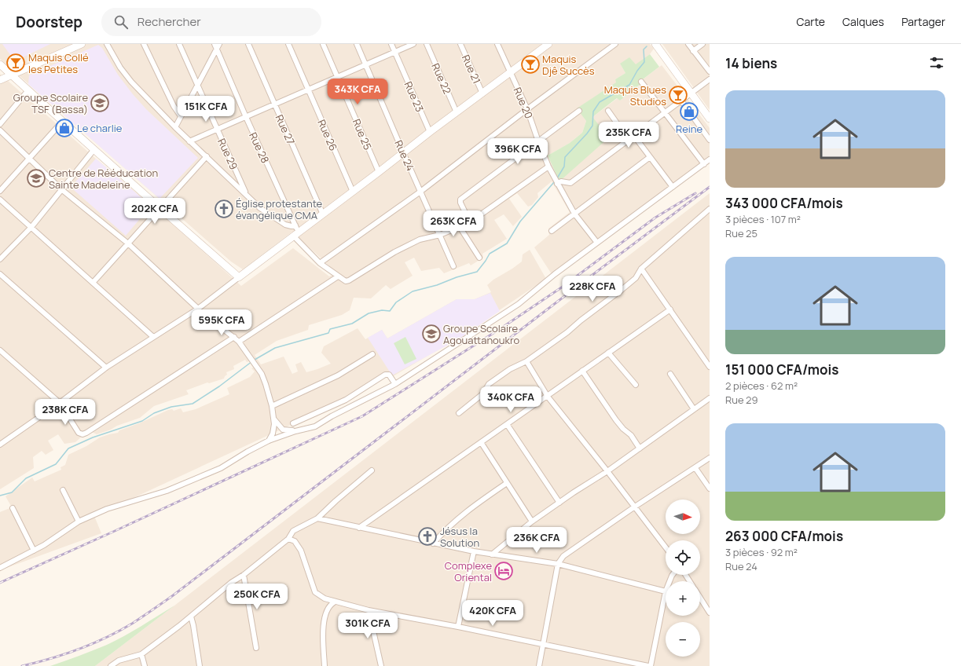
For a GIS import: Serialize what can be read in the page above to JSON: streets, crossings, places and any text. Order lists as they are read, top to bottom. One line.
{"streets":{"street":["Rue 21","Rue 22","Rue 23","Rue 20","Rue 27","Rue 25","Rue 26","Rue 28","Rue 29","Rue 24"]},"places":{"bar":["Maquis Collé les Petites","Maquis Djê Succès","Maquis Blues Studios"],"school or university":["Groupe Scolaire TSF (Bassa)","Centre de Rééducation Sainte Madeleine","Groupe Scolaire Agouattanoukro"],"shop":["Reine","Le charlie"],"church":["Église protestante évangélique CMA","Jésus la Solution"],"hotel":["Complexe Oriental"]},"north":"right","page":{"header":"Doorstep","search":"Rechercher","nav":["Carte","Calques","Partager"],"heading":"14 biens","price":["343K CFA","151K CFA","235K CFA","396K CFA","202K CFA","263K CFA","228K CFA","595K CFA","340K CFA","238K CFA","236K CFA","250K CFA","420K CFA","301K CFA"],"list":[{"name":"343 000 CFA/mois","note":"3 pièces · 107 m² · Rue 25"},{"name":"151 000 CFA/mois","note":"2 pièces · 62 m² · Rue 29"},{"name":"263 000 CFA/mois","note":"3 pièces · 92 m² · Rue 24"}],"map_buttons":["+","−"]}}
